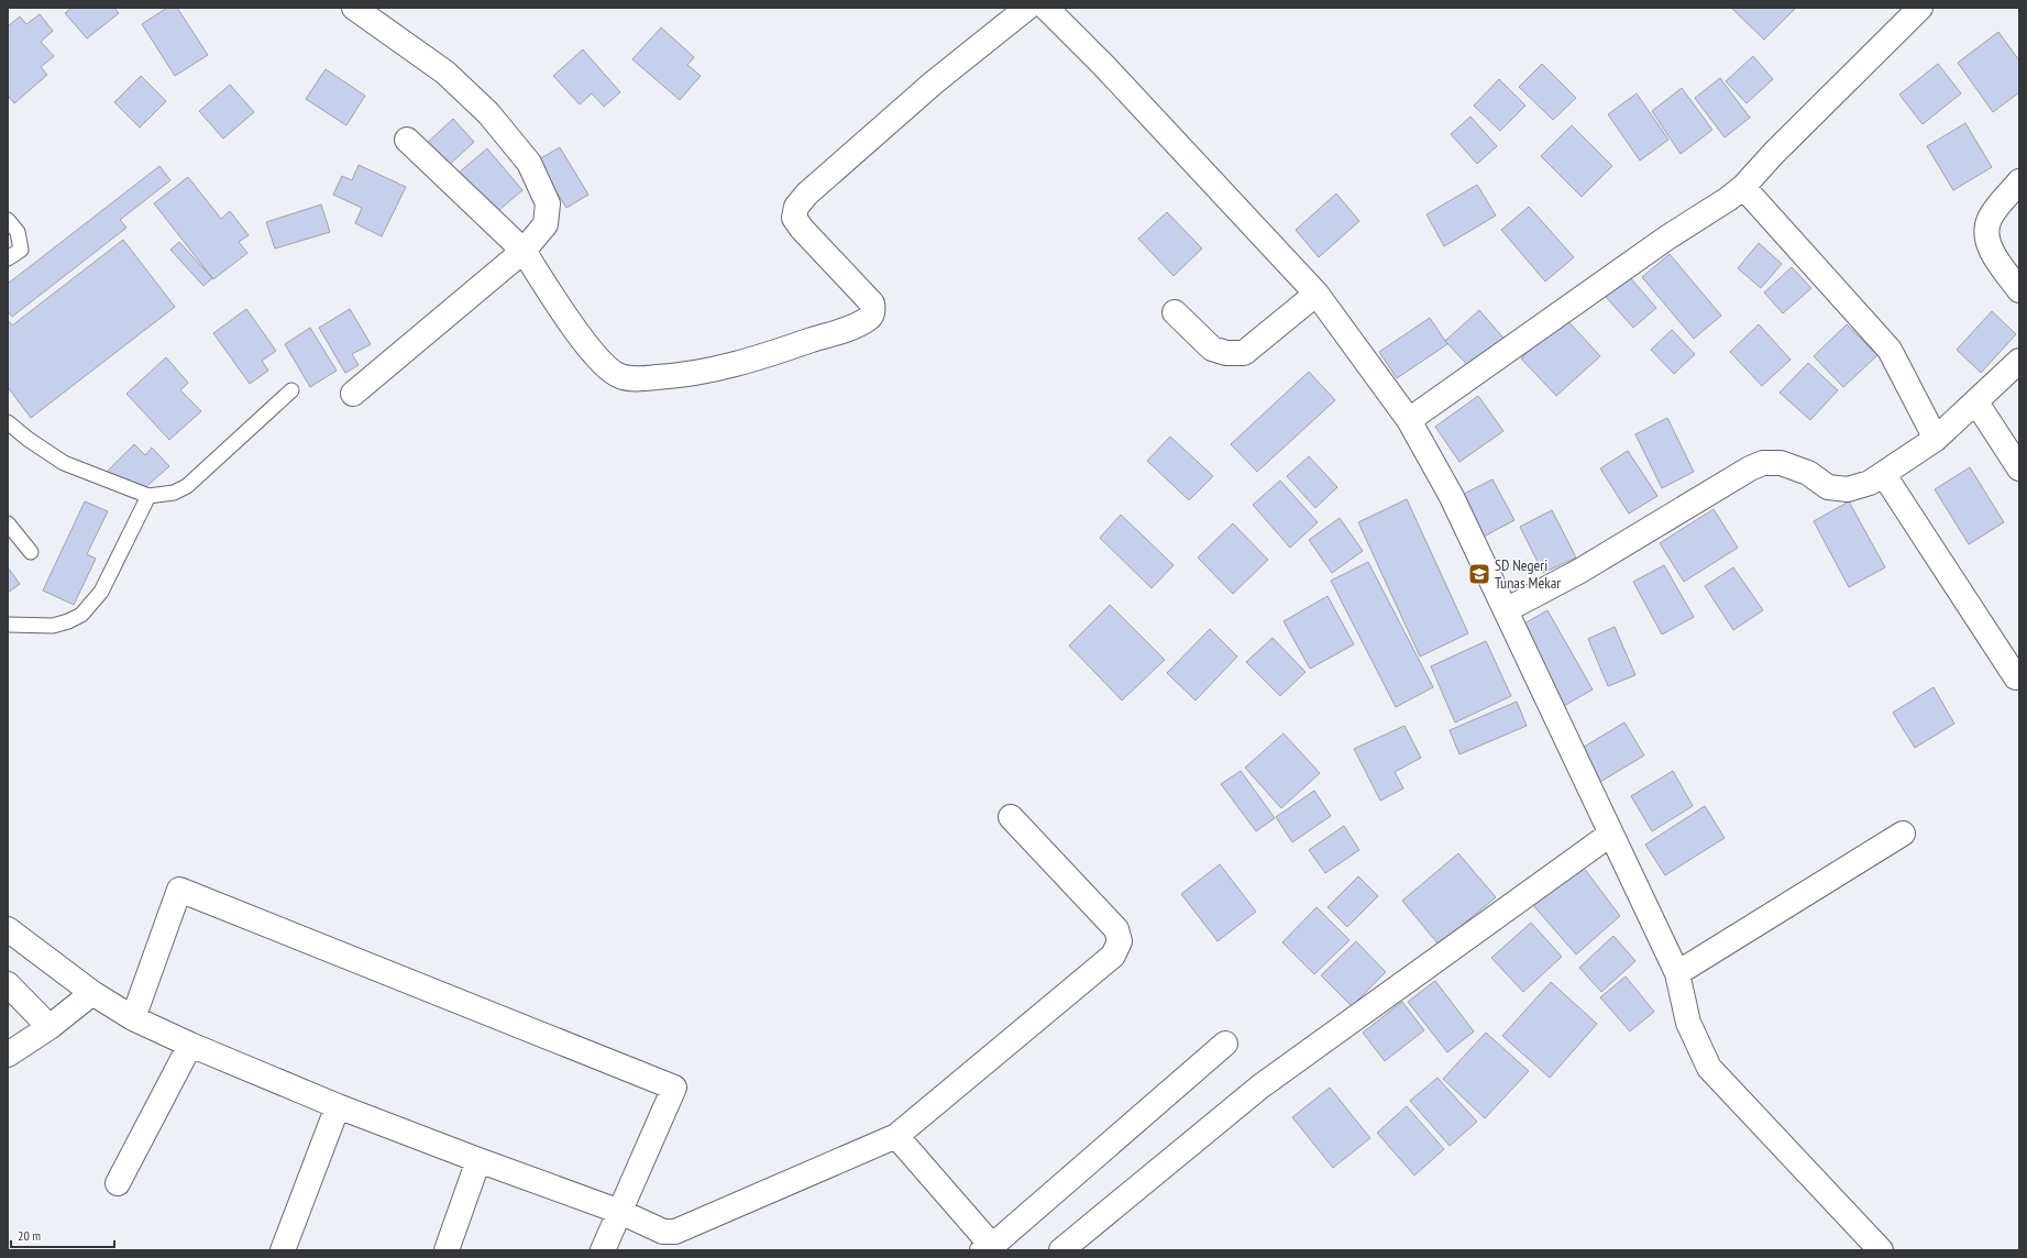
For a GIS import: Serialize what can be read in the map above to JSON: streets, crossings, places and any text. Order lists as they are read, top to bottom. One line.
{"places":{"school or university":["SD Negeri Tunas Mekar"]},"scale_bar":"20 m"}
